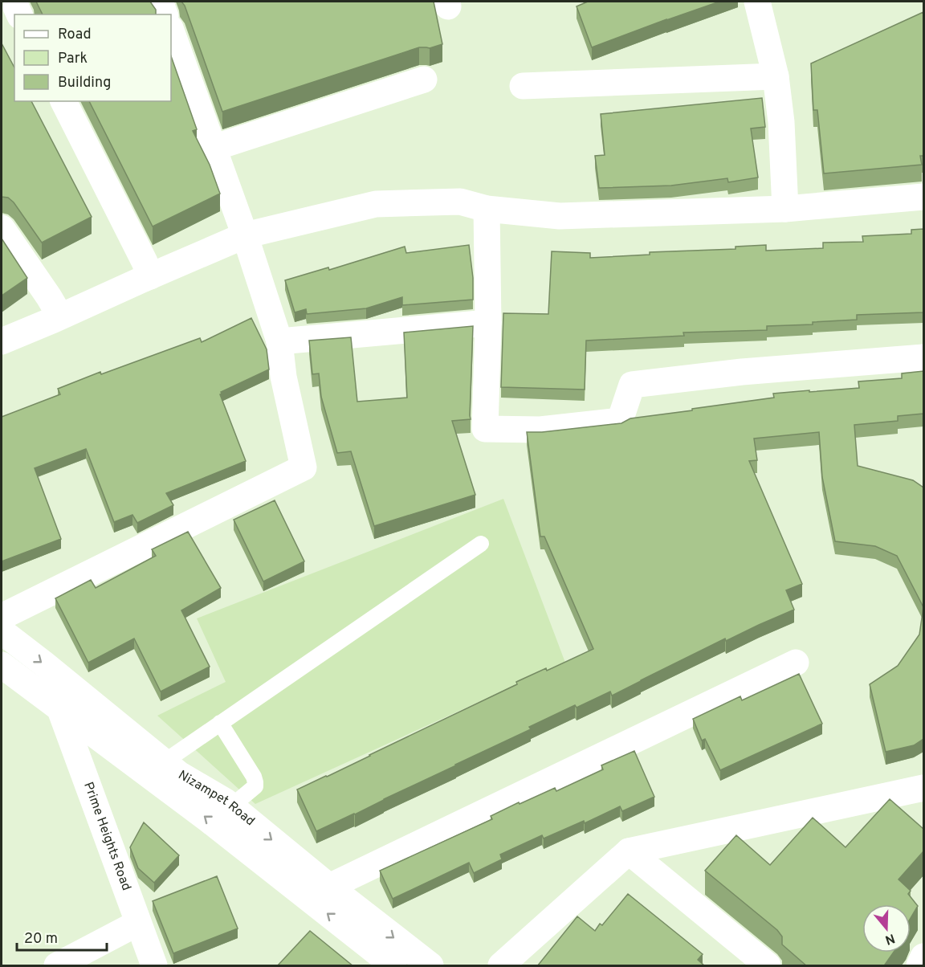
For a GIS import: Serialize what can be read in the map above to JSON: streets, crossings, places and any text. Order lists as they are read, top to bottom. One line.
{"streets":{"street":["Nizampet Road","Prime Heights Road"]},"crossings":[["Nizampet Road","Prime Heights Road"]],"legend":["Road","Park","Building"],"scale_bar":"20 m","north":"bottom"}
